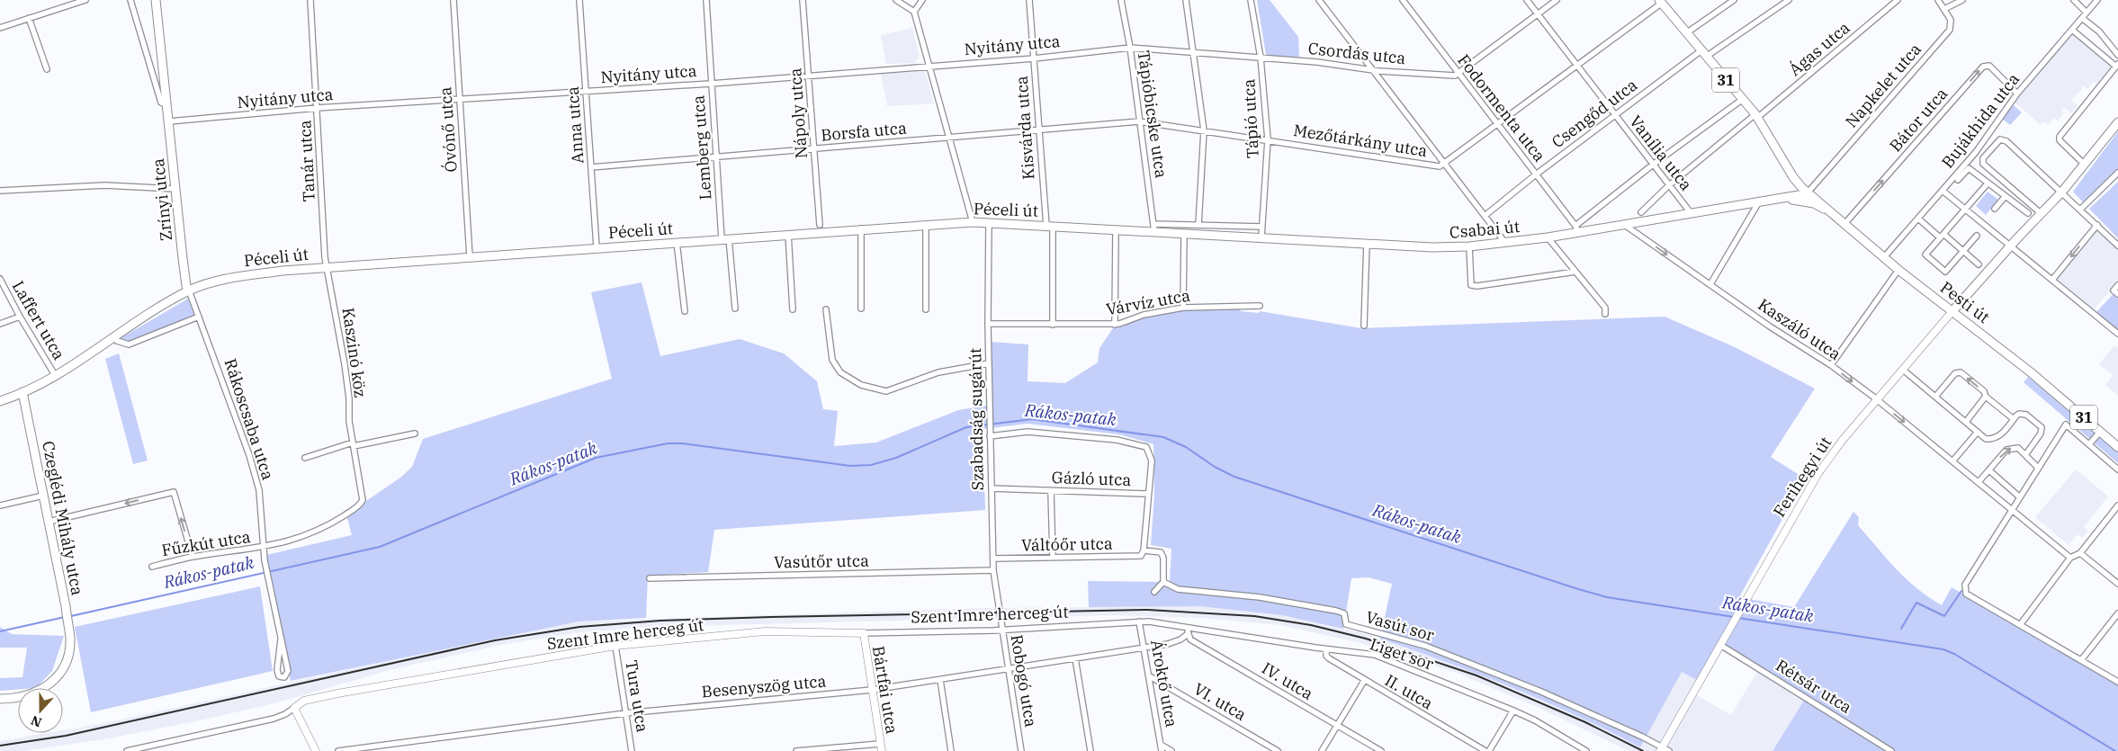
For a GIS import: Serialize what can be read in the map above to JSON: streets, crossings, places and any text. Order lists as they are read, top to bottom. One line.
{"streets":{"main road":["31","Zrínyi utca","Péceli út","Csabai út","Pesti út","Ferihegyi út","Czeglédi Mihály utca"],"street":["Nyitány utca","Ágas utca","Csordás utca","Napkelet utca","Fodormenta utca","Nápoly utca","Csengőd utca","Tápióbicske utca","Tápió utca","Bátor utca","Bujákhida utca","Anna utca","Kisvárda utca","Óvónő utca","Borsfa utca","Mezőtárkány utca","Lemberg utca","Vanília utca","Tanár utca","Várvíz utca","Laffert utca","Kaszáló utca","Kaszinó köz","Rákoscsaba utca","Szabadság sugárút","Gázló utca","Fűzkút utca","Váltóőr utca","Vasútőr utca","Szent Imre herceg út","Vasút sor","Liget sor","Robogó utca","IV. utca","Ároktő utca","Besenyszög utca","Rétsár utca","Bártfai utca","II. utca","Tura utca","VI. utca"]},"crossings":[["Nyitány utca","Csordás utca"],["Nyitány utca","Nápoly utca"],["Nyitány utca","Tápióbicske utca"],["Nyitány utca","Anna utca"],["Nyitány utca","Kisvárda utca"],["Nyitány utca","Óvónő utca"],["Nyitány utca","Lemberg utca"],["Nyitány utca","Tanár utca"],["Nyitány utca","Zrínyi utca"],["Ágas utca","Vanília utca"],["Ágas utca","Pesti út"],["Csordás utca","Fodormenta utca"],["Csordás utca","Tápióbicske utca"],["Csordás utca","Tápió utca"],["Napkelet utca","Csabai út"],["Napkelet utca","Pesti út"],["Fodormenta utca","Csengőd utca"],["Fodormenta utca","Mezőtárkány utca"],["Fodormenta utca","Csabai út"],["Nápoly utca","Borsfa utca"],["Csengőd utca","Vanília utca"],["Csengőd utca","Pesti út"],["Tápióbicske utca","Borsfa utca"],["Tápióbicske utca","Mezőtárkány utca"],["Tápióbicske utca","Péceli út"],["Tápió utca","Mezőtárkány utca"],["Tápió utca","Csabai út"],["Bátor utca","Bujákhida utca"],["Bátor utca","Pesti út"],["Bujákhida utca","Pesti út"],["Anna utca","Borsfa utca"],["Anna utca","Péceli út"],["Kisvárda utca","Borsfa utca"],["Kisvárda utca","Péceli út"],["Kisvárda utca","Várvíz utca"],["Óvónő utca","Péceli út"],["Borsfa utca","Mezőtárkány utca"],["Borsfa utca","Lemberg utca"],["Mezőtárkány utca","Vanília utca"],["Mezőtárkány utca","Pesti út"],["Lemberg utca","Péceli út"],["Vanília utca","Csabai út"],["Tanár utca","Péceli út"],["Tanár utca","Kaszinó köz"],["Zrínyi utca","Péceli út"],["Zrínyi utca","Rákoscsaba utca"],["Péceli út","Csabai út"],["Péceli út","Laffert utca"],["Péceli út","Kaszinó köz"],["Péceli út","Rákoscsaba utca"],["Péceli út","Szabadság sugárút"],["Péceli út","Czeglédi Mihály utca"],["Csabai út","Pesti út"],["Csabai út","Kaszáló utca"],["Várvíz utca","Szabadság sugárút"],["Pesti út","Ferihegyi út"],["Kaszáló utca","Ferihegyi út"],["Kaszinó köz","Rákoscsaba utca"],["Kaszinó köz","Fűzkút utca"],["Rákoscsaba utca","Fűzkút utca"],["Szabadság sugárút","Gázló utca"],["Szabadság sugárút","Váltóőr utca"],["Szabadság sugárút","Vasútőr utca"],["Szabadság sugárút","Robogó utca"],["Ferihegyi út","Vasút sor"],["Ferihegyi út","Rétsár utca"],["Szent Imre herceg út","Liget sor"],["Szent Imre herceg út","Robogó utca"],["Szent Imre herceg út","Ároktő utca"],["Szent Imre herceg út","Bártfai utca"],["Szent Imre herceg út","Tura utca"],["Liget sor","Ároktő utca"],["Liget sor","II. utca"],["Robogó utca","Besenyszög utca"],["IV. utca","Besenyszög utca"],["Ároktő utca","Besenyszög utca"],["Ároktő utca","VI. utca"],["Besenyszög utca","Bártfai utca"],["Besenyszög utca","Tura utca"]],"one_way":["Bátor utca"],"water":["Rákos-patak"],"north":"bottom"}
